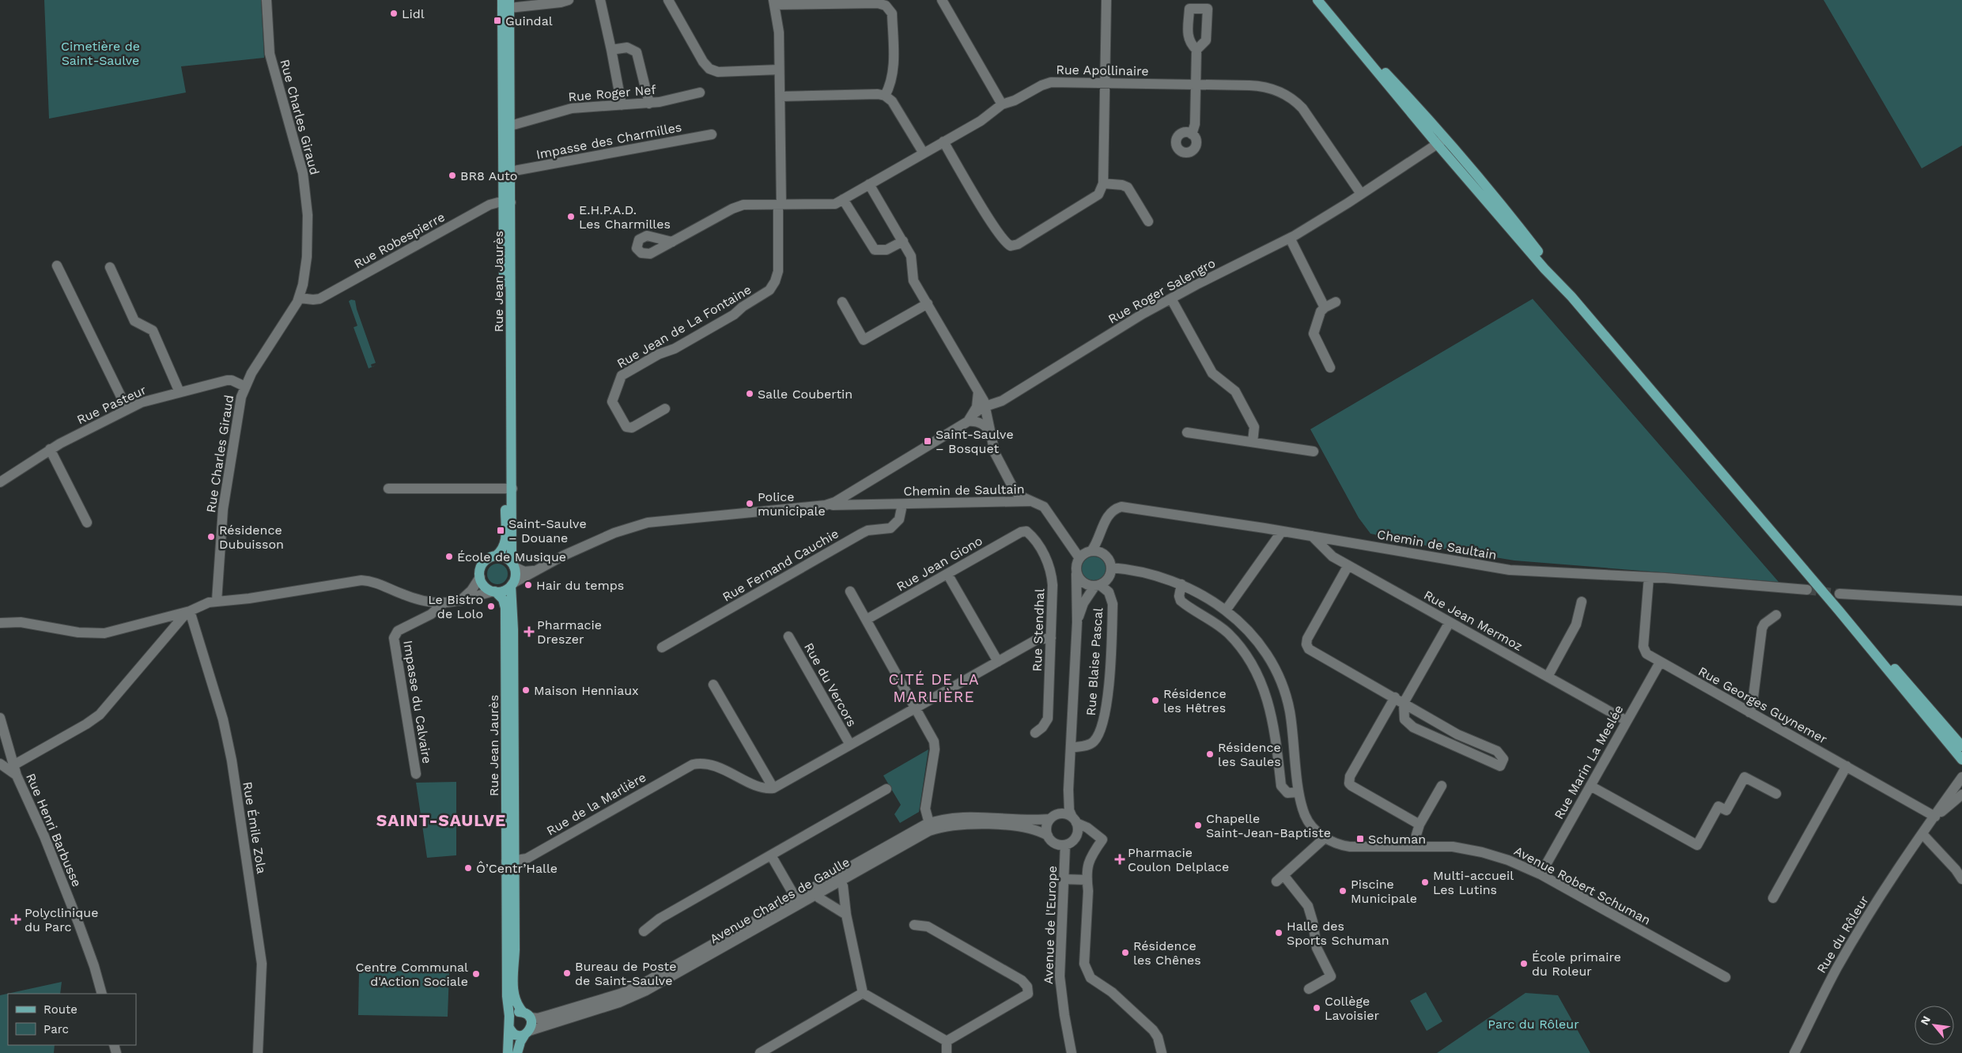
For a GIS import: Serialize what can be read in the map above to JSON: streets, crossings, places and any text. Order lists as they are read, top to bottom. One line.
{"streets":{"main road":["Rue Jean Jaurès"],"street":["Rue Apollinaire","Rue Roger Nef","Rue Charles Giraud","Impasse des Charmilles","Rue Robespierre","Rue Roger Salengro","Rue Jean de La Fontaine","Rue Pasteur","Chemin de Saultain","Rue Jean Giono","Rue Fernand Cauchie","Rue Jean Mermoz","Rue Stendhal","Rue Blaise Pascal","Rue du Vercors","Impasse du Calvaire","Rue Georges Guynemer","Rue Marin La Meslée","Rue de la Marlière","Rue Émile Zola","Rue Henri Barbusse","Avenue Robert Schuman","Avenue Charles de Gaulle","Avenue de l'Europe","Rue du Rôleur"]},"crossings":[["Rue Apollinaire","Rue Roger Salengro"],["Rue Apollinaire","Rue Jean de La Fontaine"],["Rue Roger Nef","Rue Jean Jaurès"],["Rue Charles Giraud","Rue Robespierre"],["Rue Charles Giraud","Rue Pasteur"],["Impasse des Charmilles","Rue Jean Jaurès"],["Rue Robespierre","Rue Jean Jaurès"],["Rue Jean Jaurès","Rue de la Marlière"],["Rue Jean Jaurès","Avenue Charles de Gaulle"],["Chemin de Saultain","Rue Fernand Cauchie"],["Chemin de Saultain","Rue Jean Mermoz"],["Chemin de Saultain","Rue Blaise Pascal"],["Chemin de Saultain","Rue Georges Guynemer"],["Rue Jean Giono","Rue Stendhal"],["Rue Jean Mermoz","Rue Marin La Meslée"],["Rue Georges Guynemer","Rue Marin La Meslée"],["Rue Georges Guynemer","Rue du Rôleur"],["Rue Marin La Meslée","Avenue Robert Schuman"],["Avenue Charles de Gaulle","Avenue de l'Europe"]],"districts":["CITÉ DE LA MARLIÈRE","SAINT-SAULVE"],"parks":["Cimetière de Saint-Saulve","Parc du Rôleur"],"places":{"other":["Lidl","BR8 Auto","E.H.P.A.D. Les Charmilles","Salle Coubertin","Police municipale","Résidence Dubuisson","École de Musique","Hair du temps","Le Bistro de Lolo","Maison Henniaux","Résidence les Hêtres","Résidence les Saules","Chapelle Saint-Jean-Baptiste","Ô’Centr’Halle","Multi-accueil Les Lutins","Piscine Municipale","Halle des Sports Schuman","Résidence les Chênes","École primaire du Roleur","Bureau de Poste de Saint-Saulve","Centre Communal d'Action Sociale","Collège Lavoisier"],"transit":["Guindal","Saint-Saulve – Bosquet","Saint-Saulve – Douane","Schuman"],"health":["Pharmacie Dreszer","Pharmacie Coulon Delplace","Polyclinique du Parc"]},"legend":["Route","Parc"],"north":"top left"}
